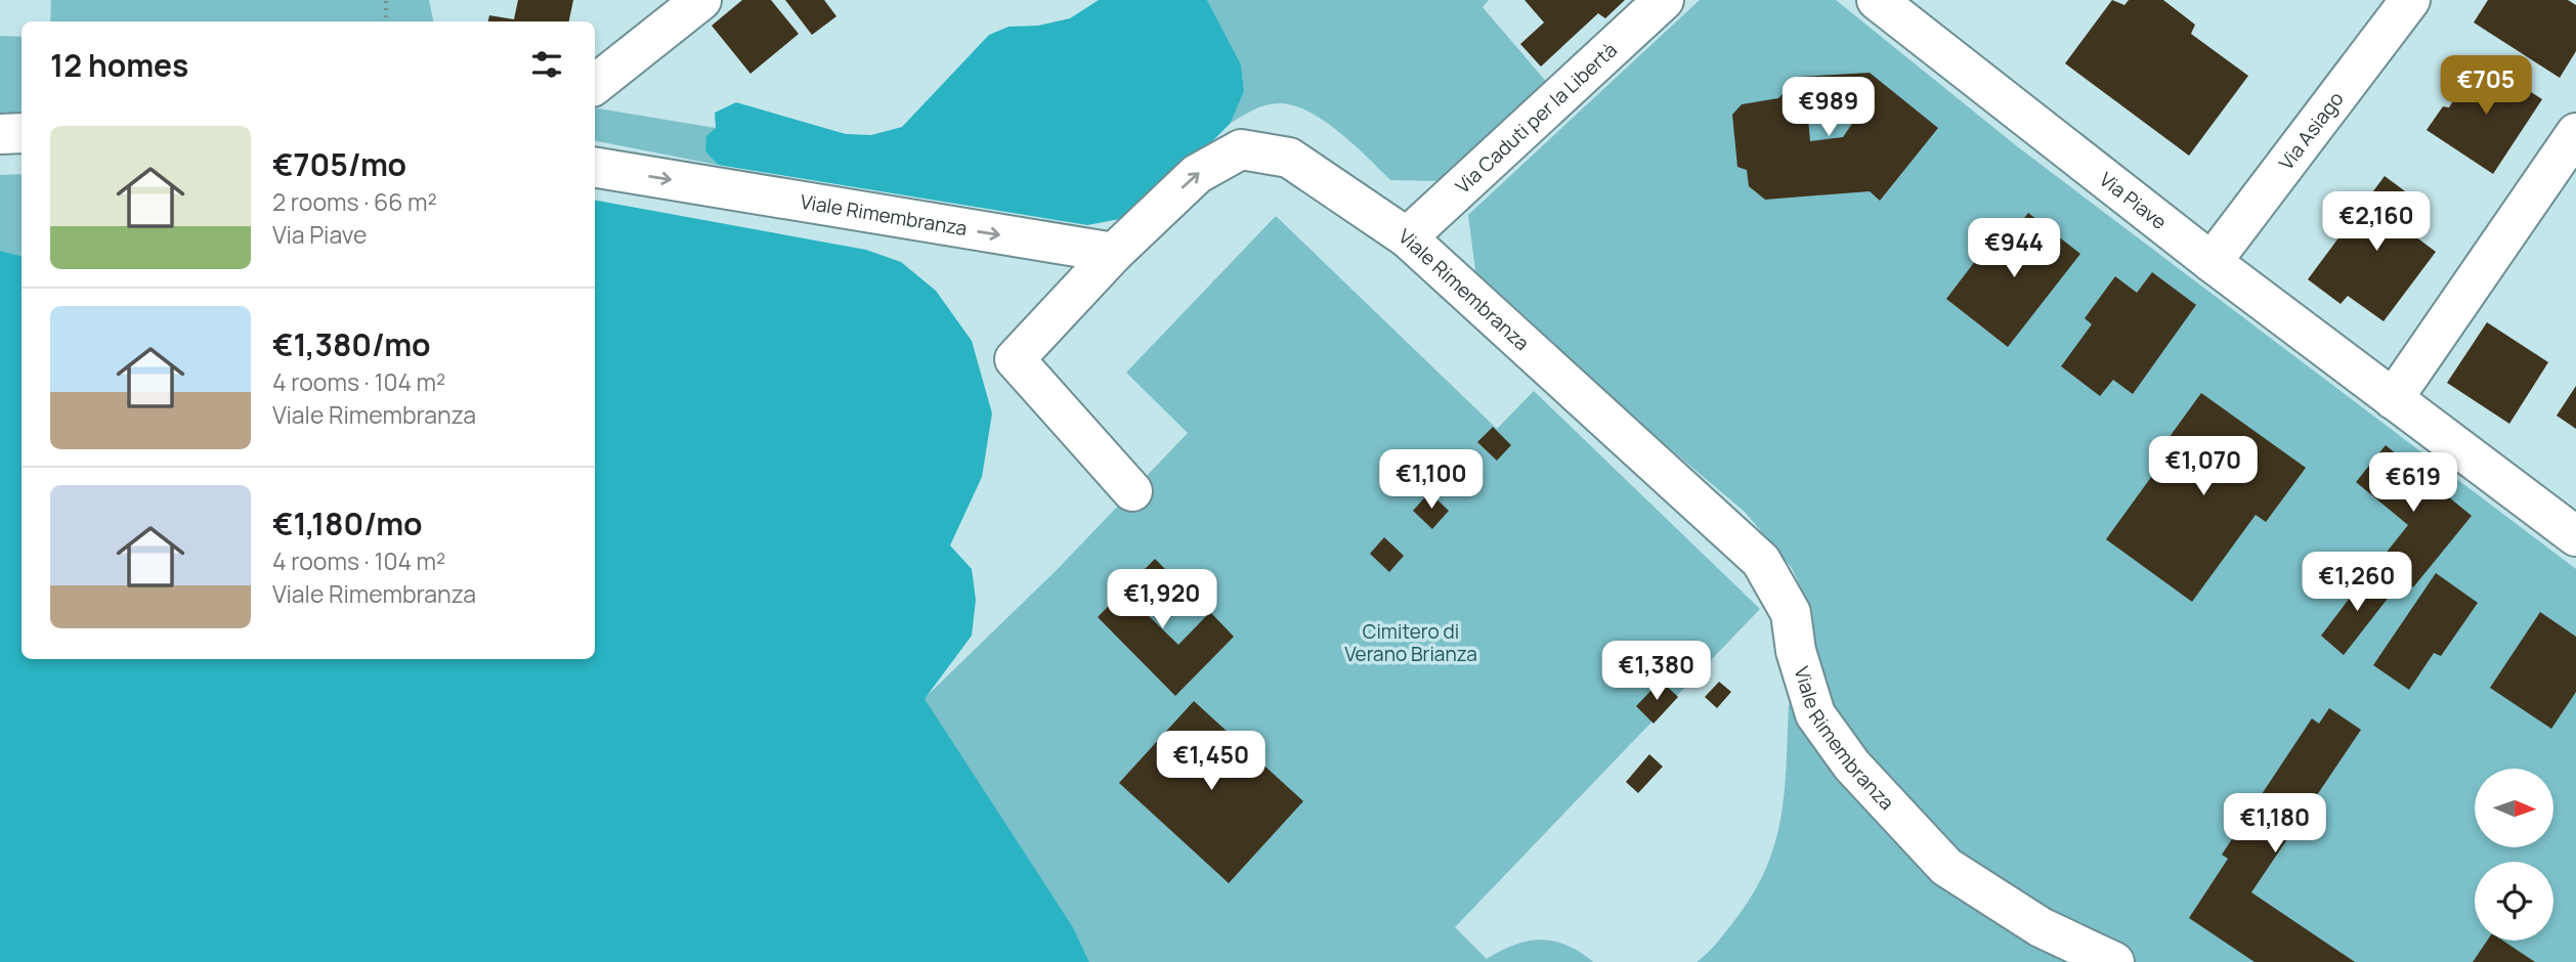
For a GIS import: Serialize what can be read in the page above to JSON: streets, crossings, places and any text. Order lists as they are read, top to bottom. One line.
{"streets":{"street":["Via Caduti per la Libertà","Via Asiago","Via Piave","Viale Rimembranza"]},"crossings":[["Via Caduti per la Libertà","Viale Rimembranza"],["Via Asiago","Via Piave"]],"one_way":["Viale Rimembranza"],"parks":["Cimitero di Verano Brianza"],"north":"right","page":{"heading":"12 homes","price":["€705","€989","€2,160","€944","€1,070","€1,100","€619","€1,260","€1,920","€1,380","€1,450","€1,180"],"list":[{"name":"€705/mo","note":"2 rooms · 66 m² · Via Piave"},{"name":"€1,380/mo","note":"4 rooms · 104 m² · Viale Rimembranza"},{"name":"€1,180/mo","note":"4 rooms · 104 m² · Viale Rimembranza"}]}}
